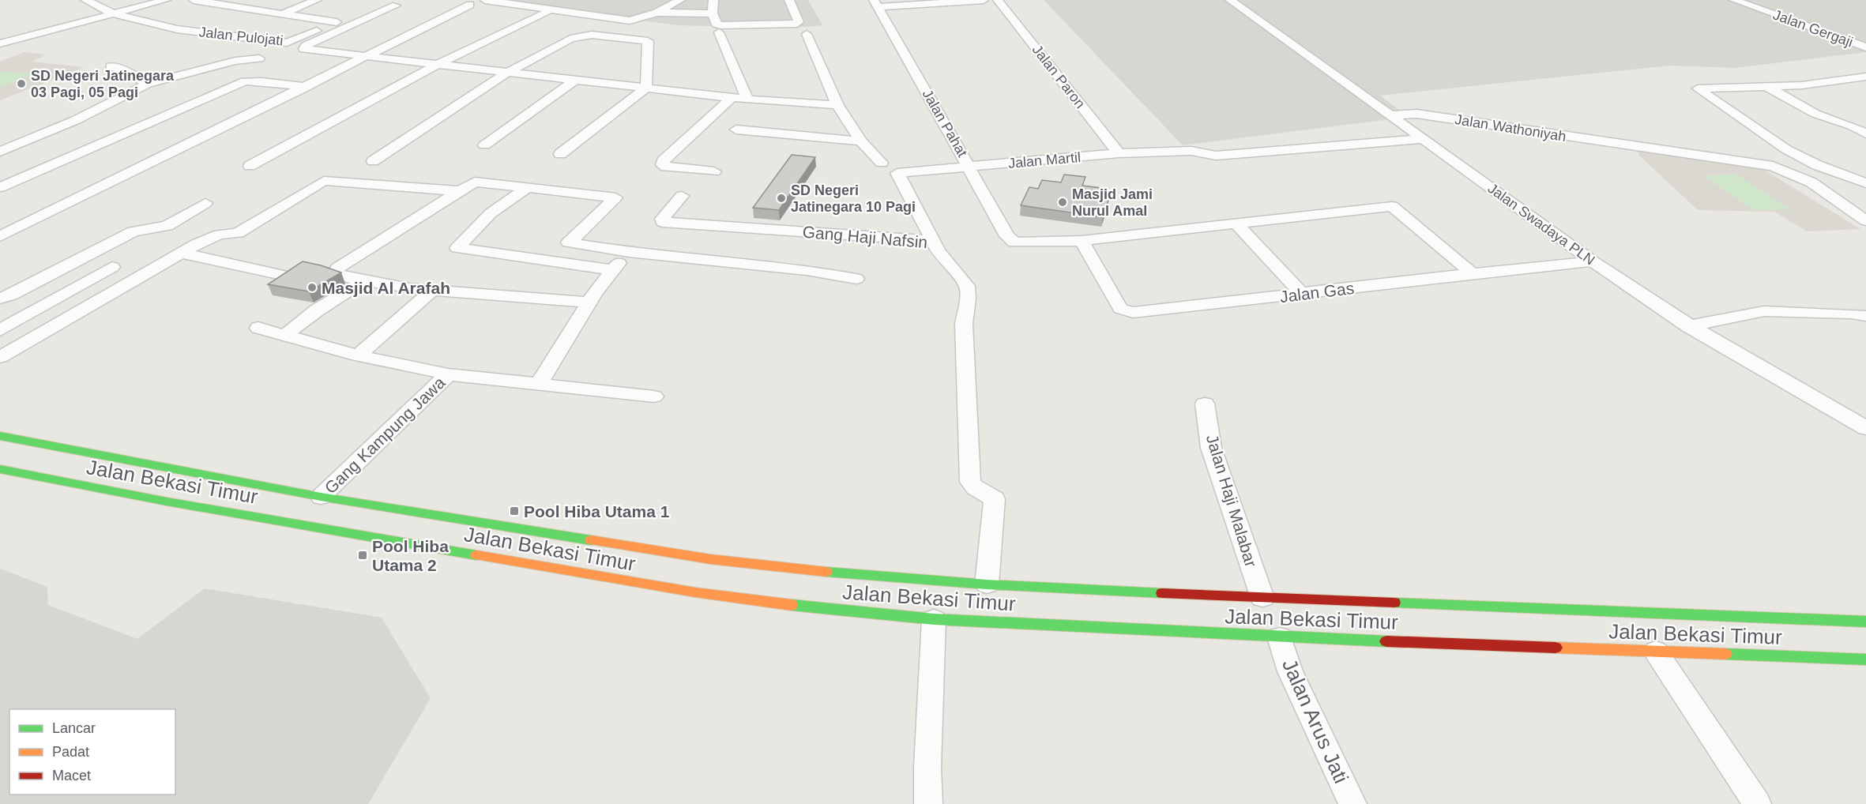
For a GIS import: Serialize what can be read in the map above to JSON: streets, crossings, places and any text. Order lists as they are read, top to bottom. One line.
{"streets":{"main road":["Jalan Bekasi Timur"],"street":["Jalan Gergaji","Jalan Pulojati","Jalan Paron","Jalan Pahat","Jalan Wathoniyah","Jalan Martil","Jalan Swadaya PLN","Gang Haji Nafsin","Jalan Gas","Gang Kampung Jawa","Jalan Haji Malabar","Jalan Arus Jati"]},"crossings":[["Jalan Paron","Jalan Martil"],["Jalan Pahat","Jalan Martil"],["Jalan Pahat","Jalan Gas"],["Jalan Wathoniyah","Jalan Swadaya PLN"],["Jalan Martil","Jalan Swadaya PLN"],["Jalan Martil","Gang Haji Nafsin"],["Jalan Swadaya PLN","Jalan Gas"],["Gang Haji Nafsin","Jalan Bekasi Timur"],["Gang Kampung Jawa","Jalan Bekasi Timur"],["Jalan Bekasi Timur","Jalan Haji Malabar"],["Jalan Bekasi Timur","Jalan Arus Jati"]],"places":{"other":["SD Negeri Jatinegara 03 Pagi, 05 Pagi","SD Negeri Jatinegara 10 Pagi","Masjid Jami Nurul Amal","Masjid Al Arafah"],"transit":["Pool Hiba Utama 1","Pool Hiba Utama 2"]},"legend":["Lancar","Padat","Macet"]}
